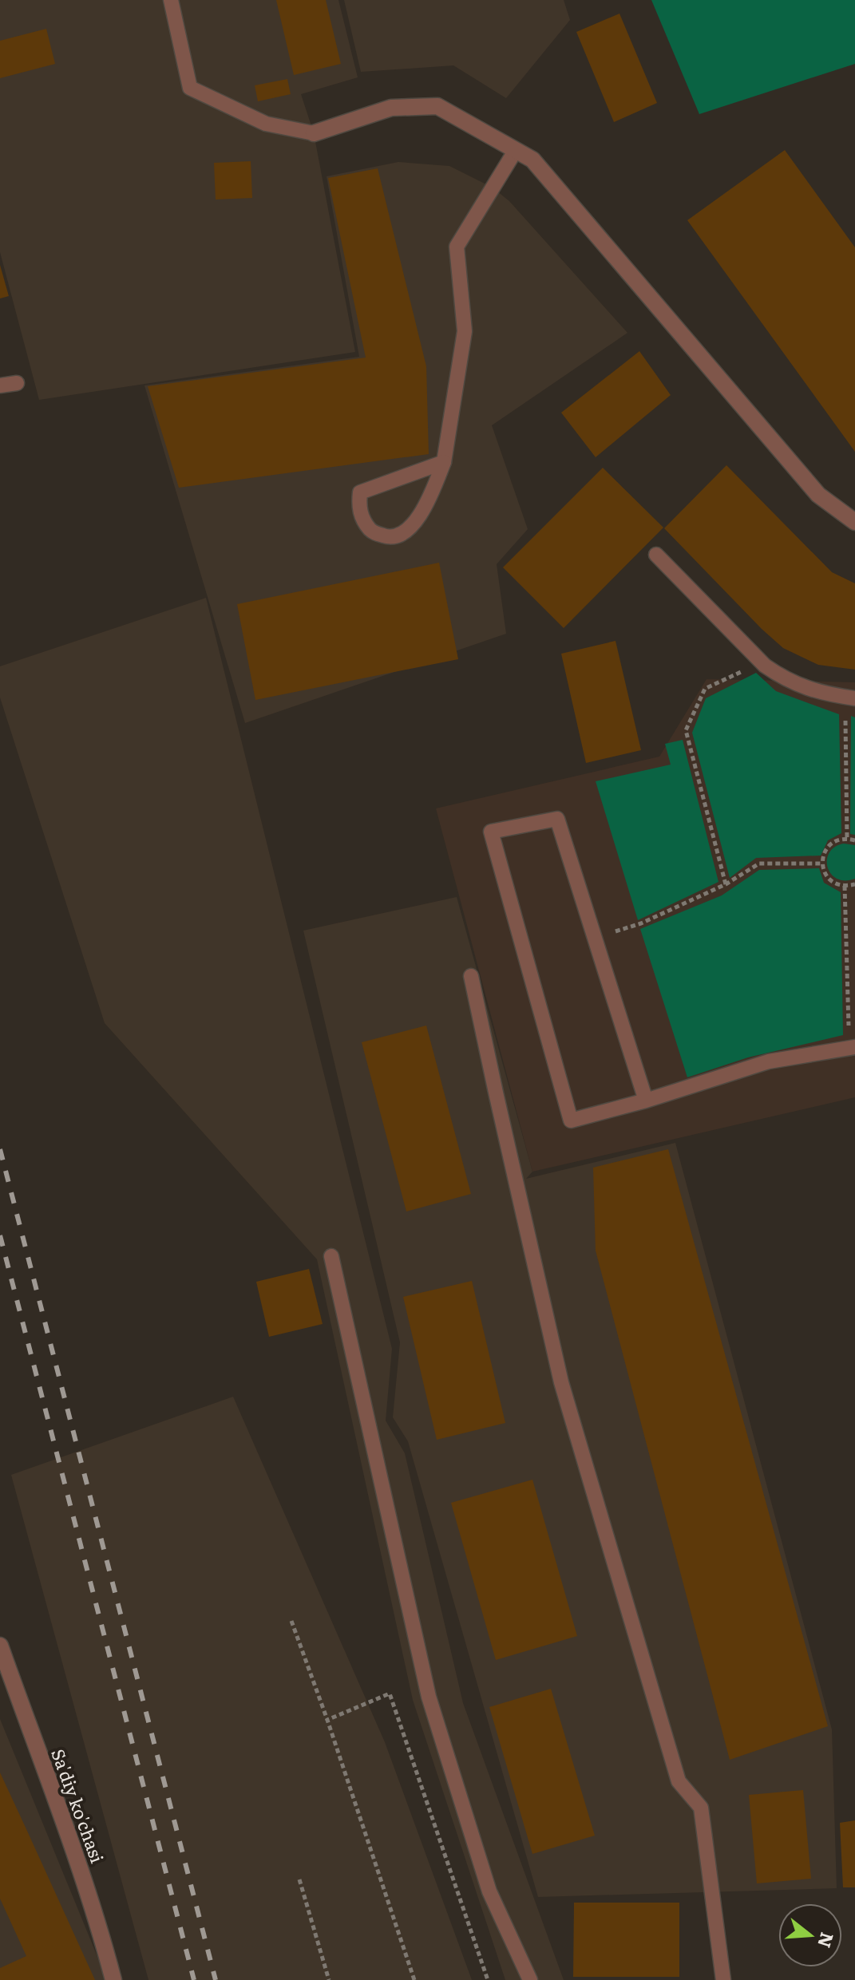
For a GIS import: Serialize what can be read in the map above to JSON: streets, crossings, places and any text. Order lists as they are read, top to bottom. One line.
{"streets":{"street":["Sa'diy ko'chasi"]},"north":"right"}
